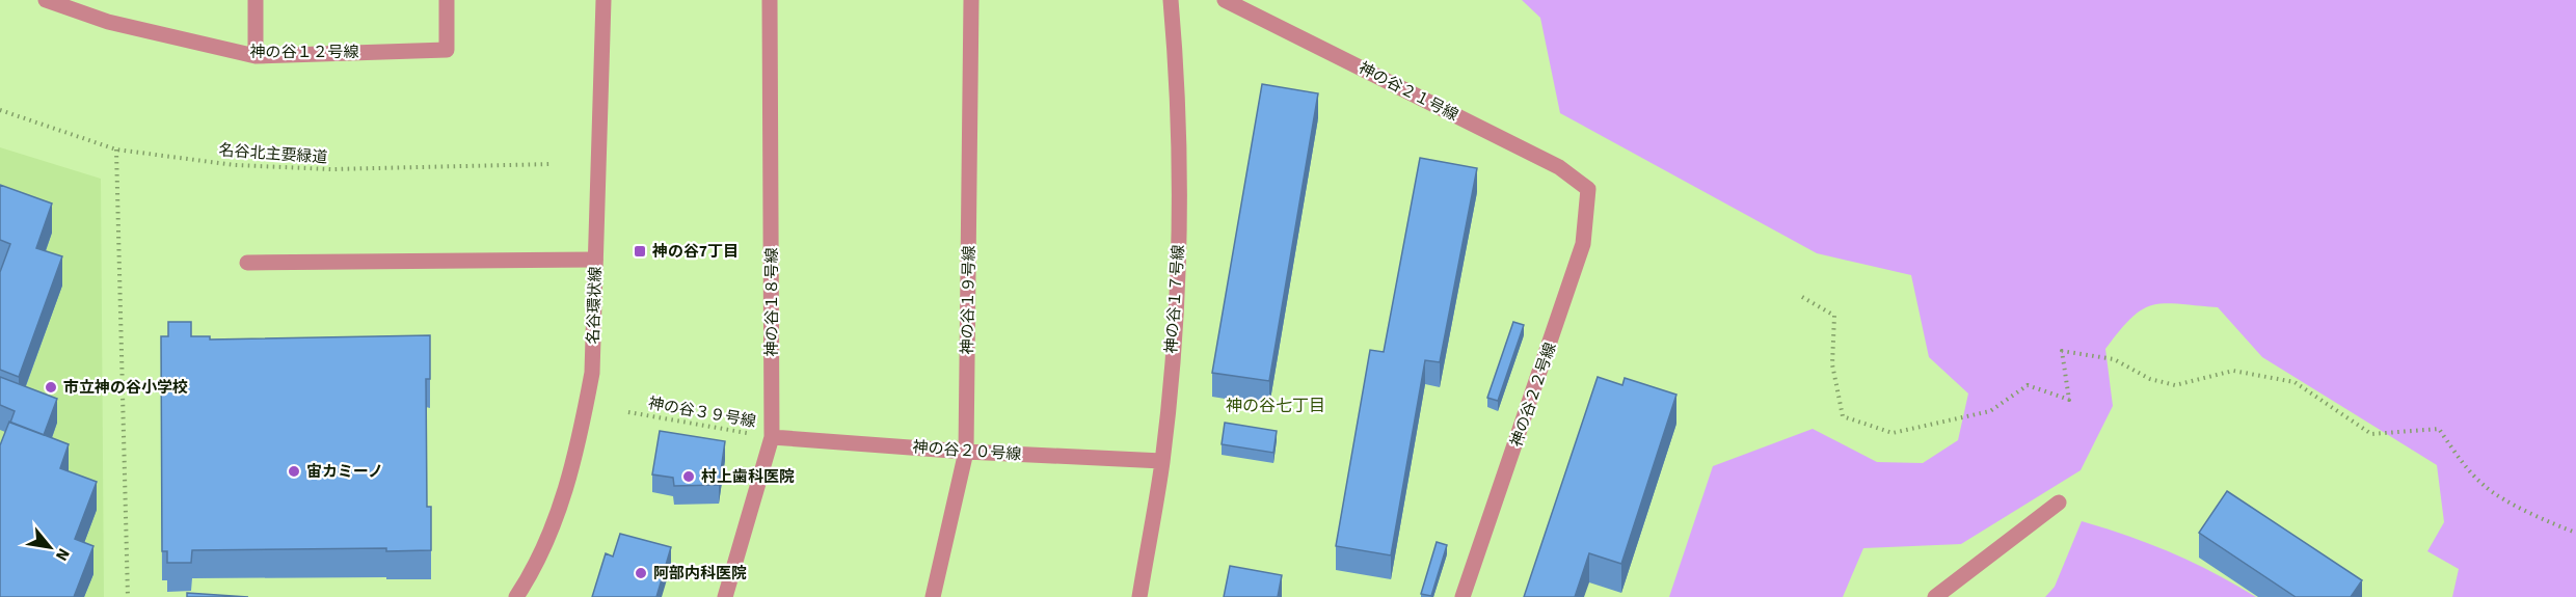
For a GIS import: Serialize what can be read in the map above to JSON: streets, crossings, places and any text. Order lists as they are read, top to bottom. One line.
{"streets":{"street":["神の谷１２号線","神の谷２１号線","神の谷１７号線","神の谷１９号線","神の谷１８号線","名谷環状線","神の谷２２号線","神の谷２０号線"],"path":["名谷北主要緑道","神の谷３９号線"]},"crossings":[["神の谷２１号線","神の谷２２号線"],["神の谷１７号線","神の谷２０号線"],["神の谷１９号線","神の谷２０号線"],["神の谷１８号線","神の谷３９号線"],["神の谷１８号線","神の谷２０号線"],["神の谷３９号線","神の谷２０号線"]],"districts":["神の谷七丁目"],"places":{"transit":["神の谷7丁目"],"other":["市立神の谷小学校","宙カミーノ","村上歯科医院","阿部内科医院"]},"north":"bottom right"}
